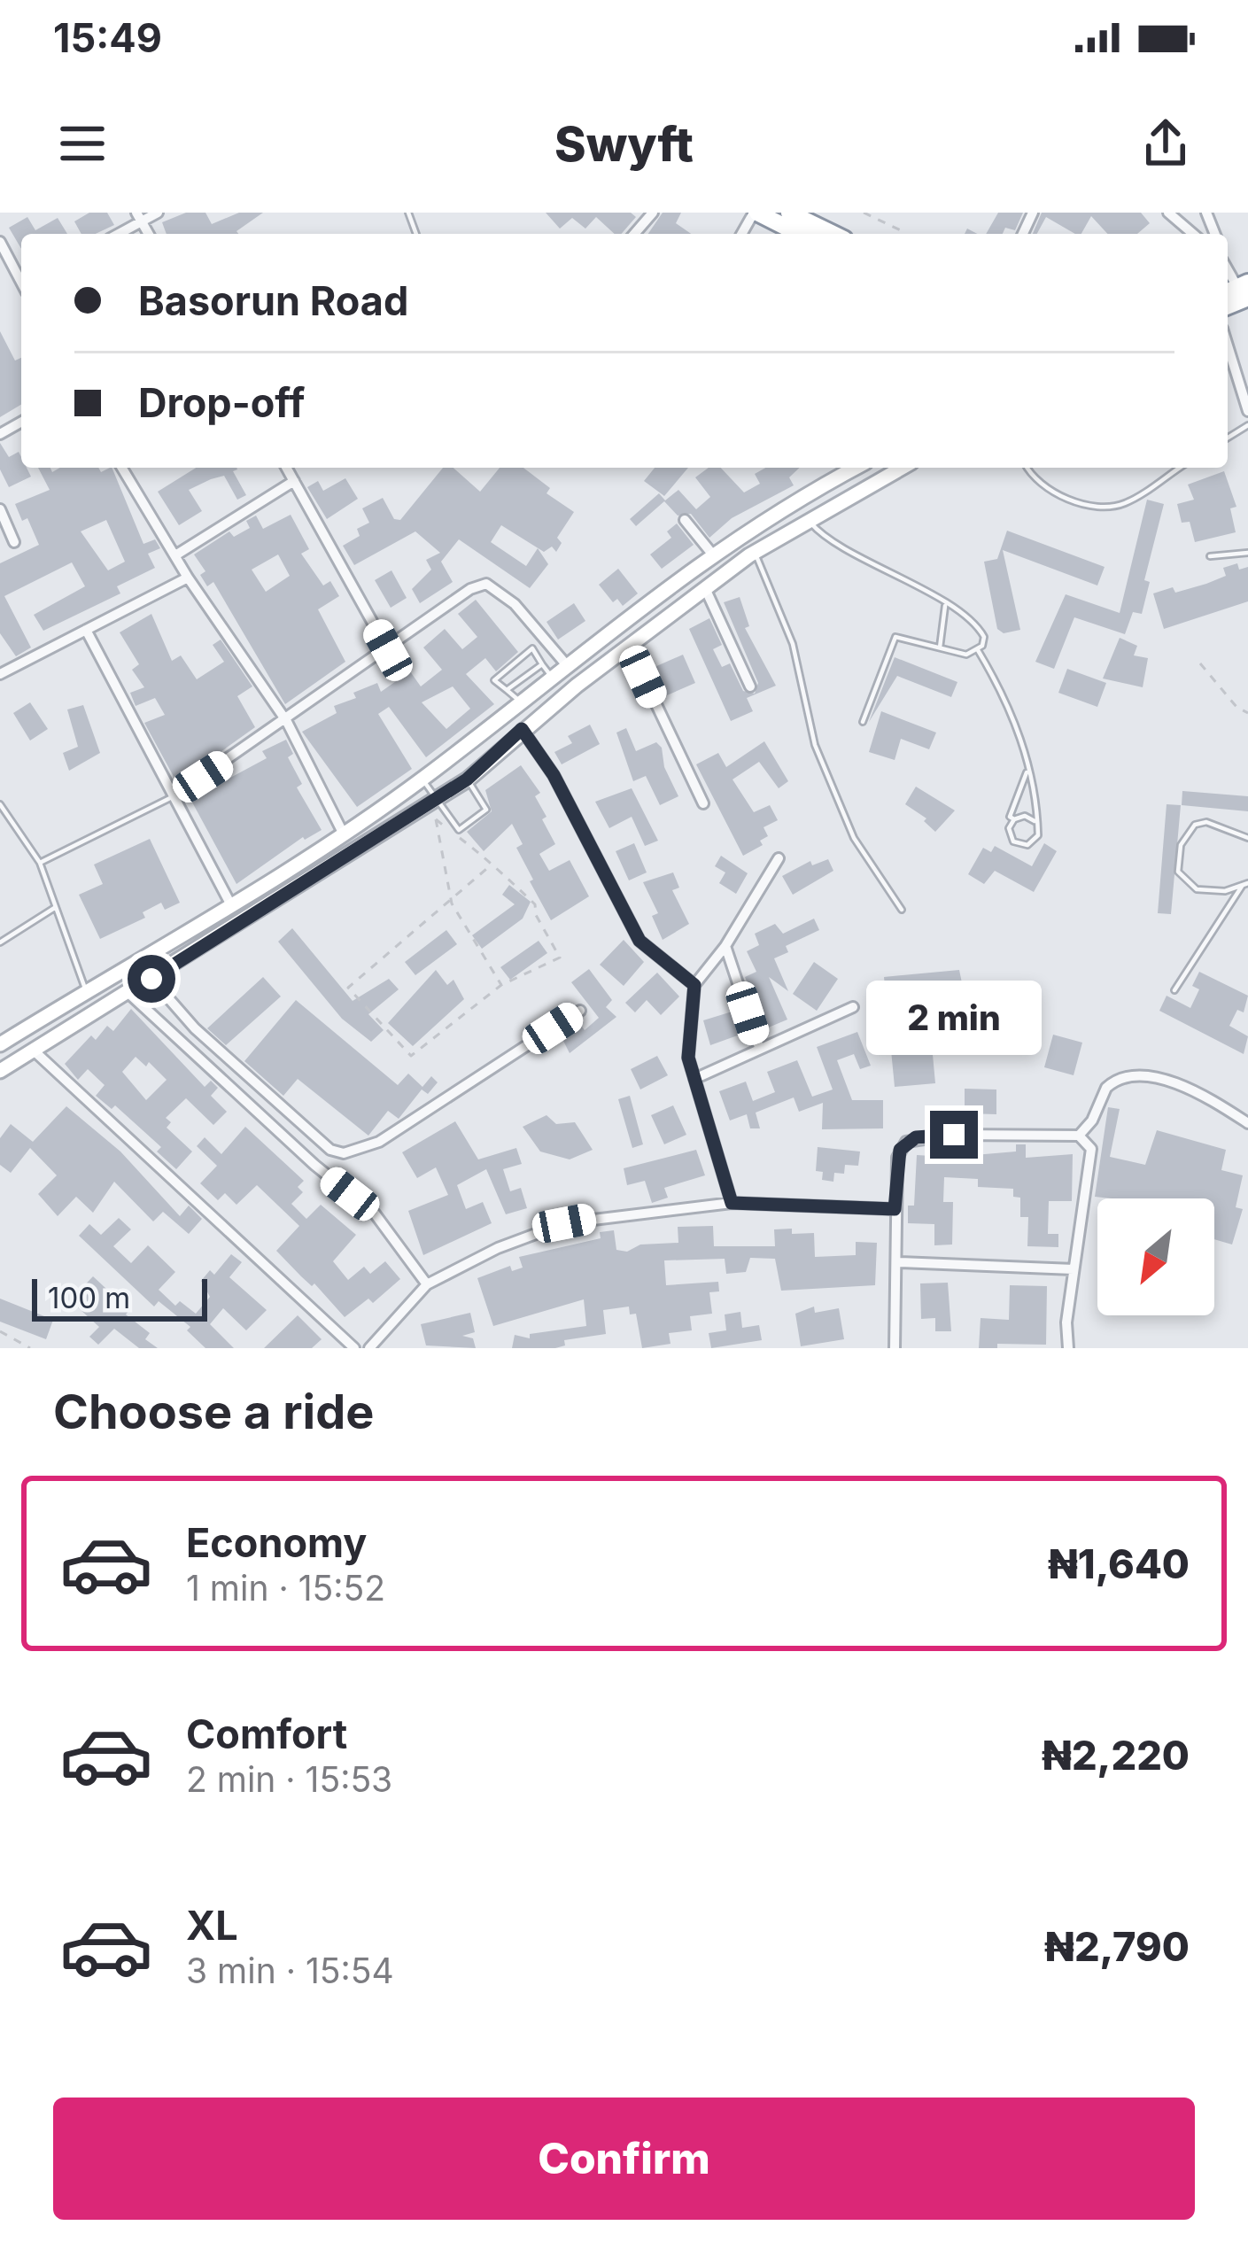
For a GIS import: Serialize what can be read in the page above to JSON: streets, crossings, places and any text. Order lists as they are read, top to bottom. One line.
{"scale_bar":"100 m","north":"bottom left","page":{"status":"15:49","header":"Swyft","banner":["Basorun Road","Drop-off"],"bubble":"2 min","scale":"100 m","heading":"Choose a ride","list":[{"name":"Economy","note":"1 min · 15:52","value":"₦1,640"},{"name":"Comfort","note":"2 min · 15:53","value":"₦2,220"},{"name":"XL","note":"3 min · 15:54","value":"₦2,790"}],"buttons":"Confirm"}}
